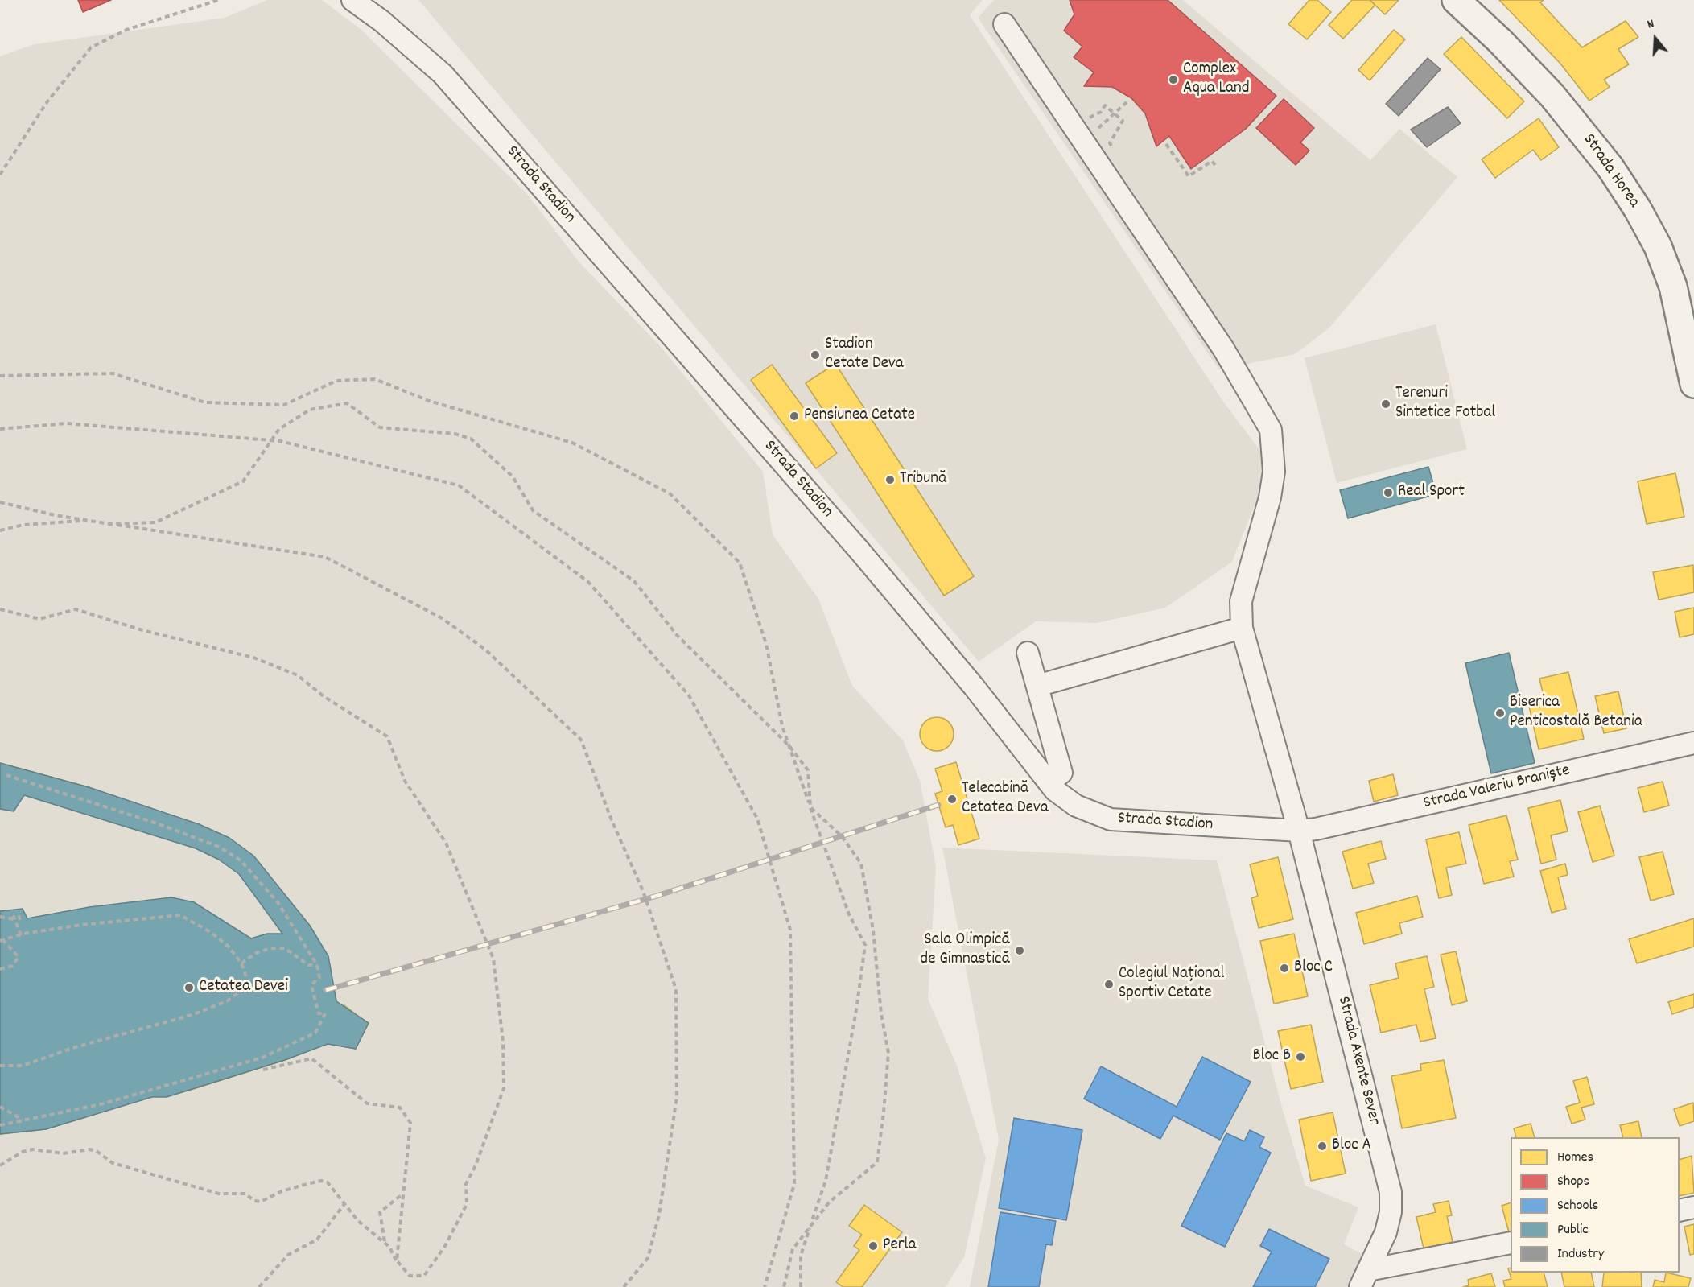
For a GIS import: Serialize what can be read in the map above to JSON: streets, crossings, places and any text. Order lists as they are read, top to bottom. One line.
{"streets":{"main road":["Strada Horea"],"street":["Strada Stadion","Strada Valeriu Braniște","Strada Axente Sever"]},"crossings":[["Strada Stadion","Strada Valeriu Braniște"],["Strada Stadion","Strada Axente Sever"],["Strada Valeriu Braniște","Strada Axente Sever"]],"places":["Complex Aqua Land","Stadion Cetate Deva","Terenuri Sintetice Fotbal","Pensiunea Cetate","Tribună","Real Sport","Biserica Penticostală Betania","Telecabină Cetatea Deva","Sala Olimpică de Gimnastică","Bloc C","Colegiul Național Sportiv Cetate","Cetatea Devei","Bloc B","Bloc A","Perla"],"legend":["Homes","Shops","Schools","Public","Industry"],"north":"top"}
